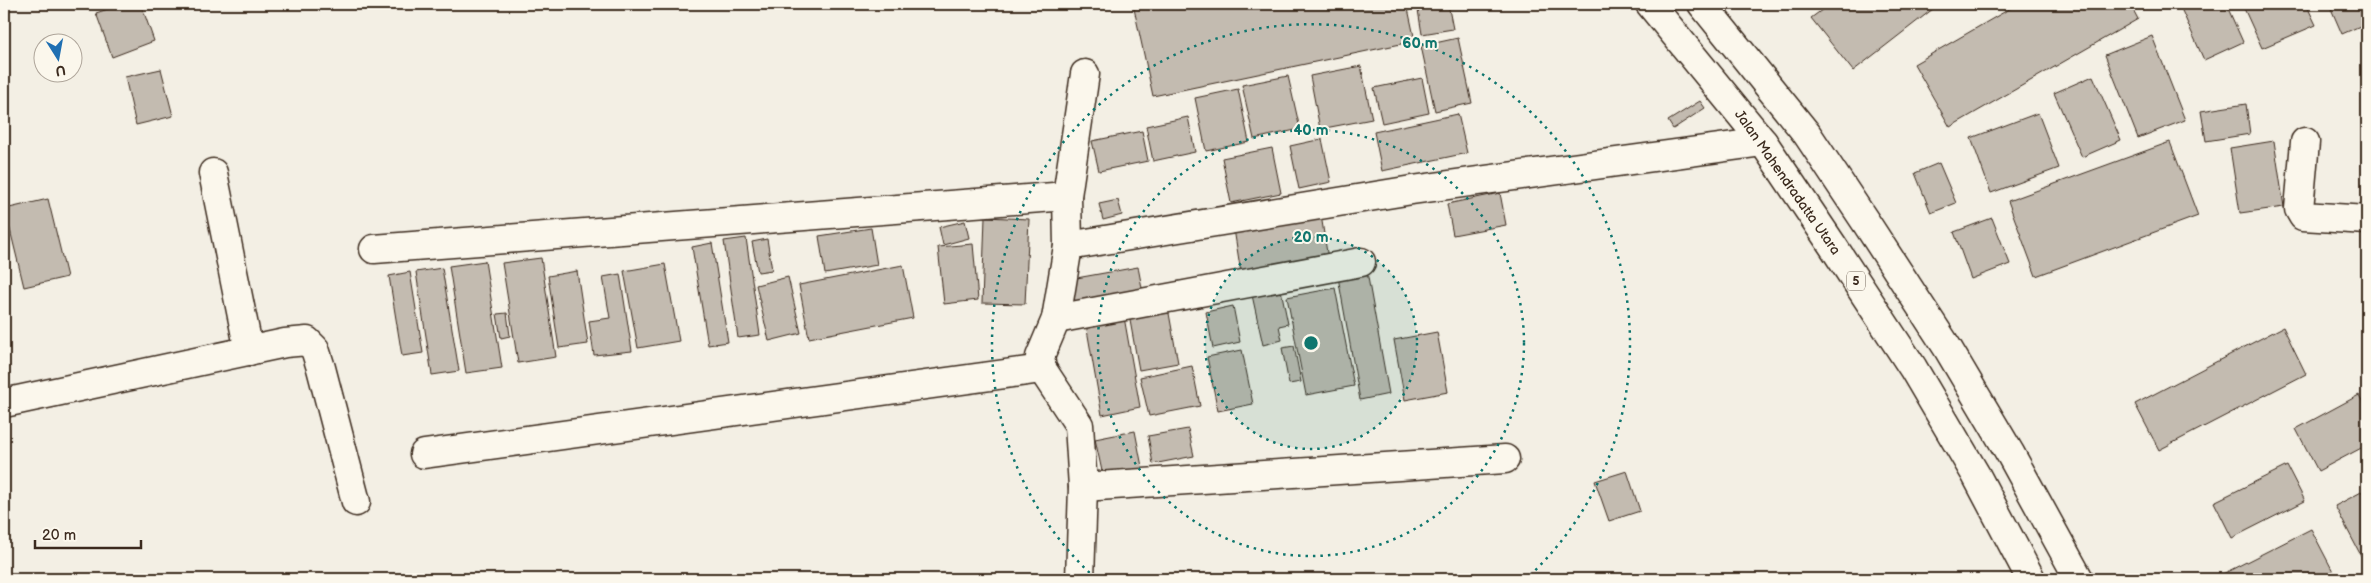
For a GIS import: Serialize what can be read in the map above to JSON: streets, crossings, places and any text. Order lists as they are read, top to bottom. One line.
{"streets":{"main road":["Jalan Mahendradatta Utara","5"]},"scale_bar":"20 m","north":"bottom","rings":["60 m","40 m","20 m"]}
